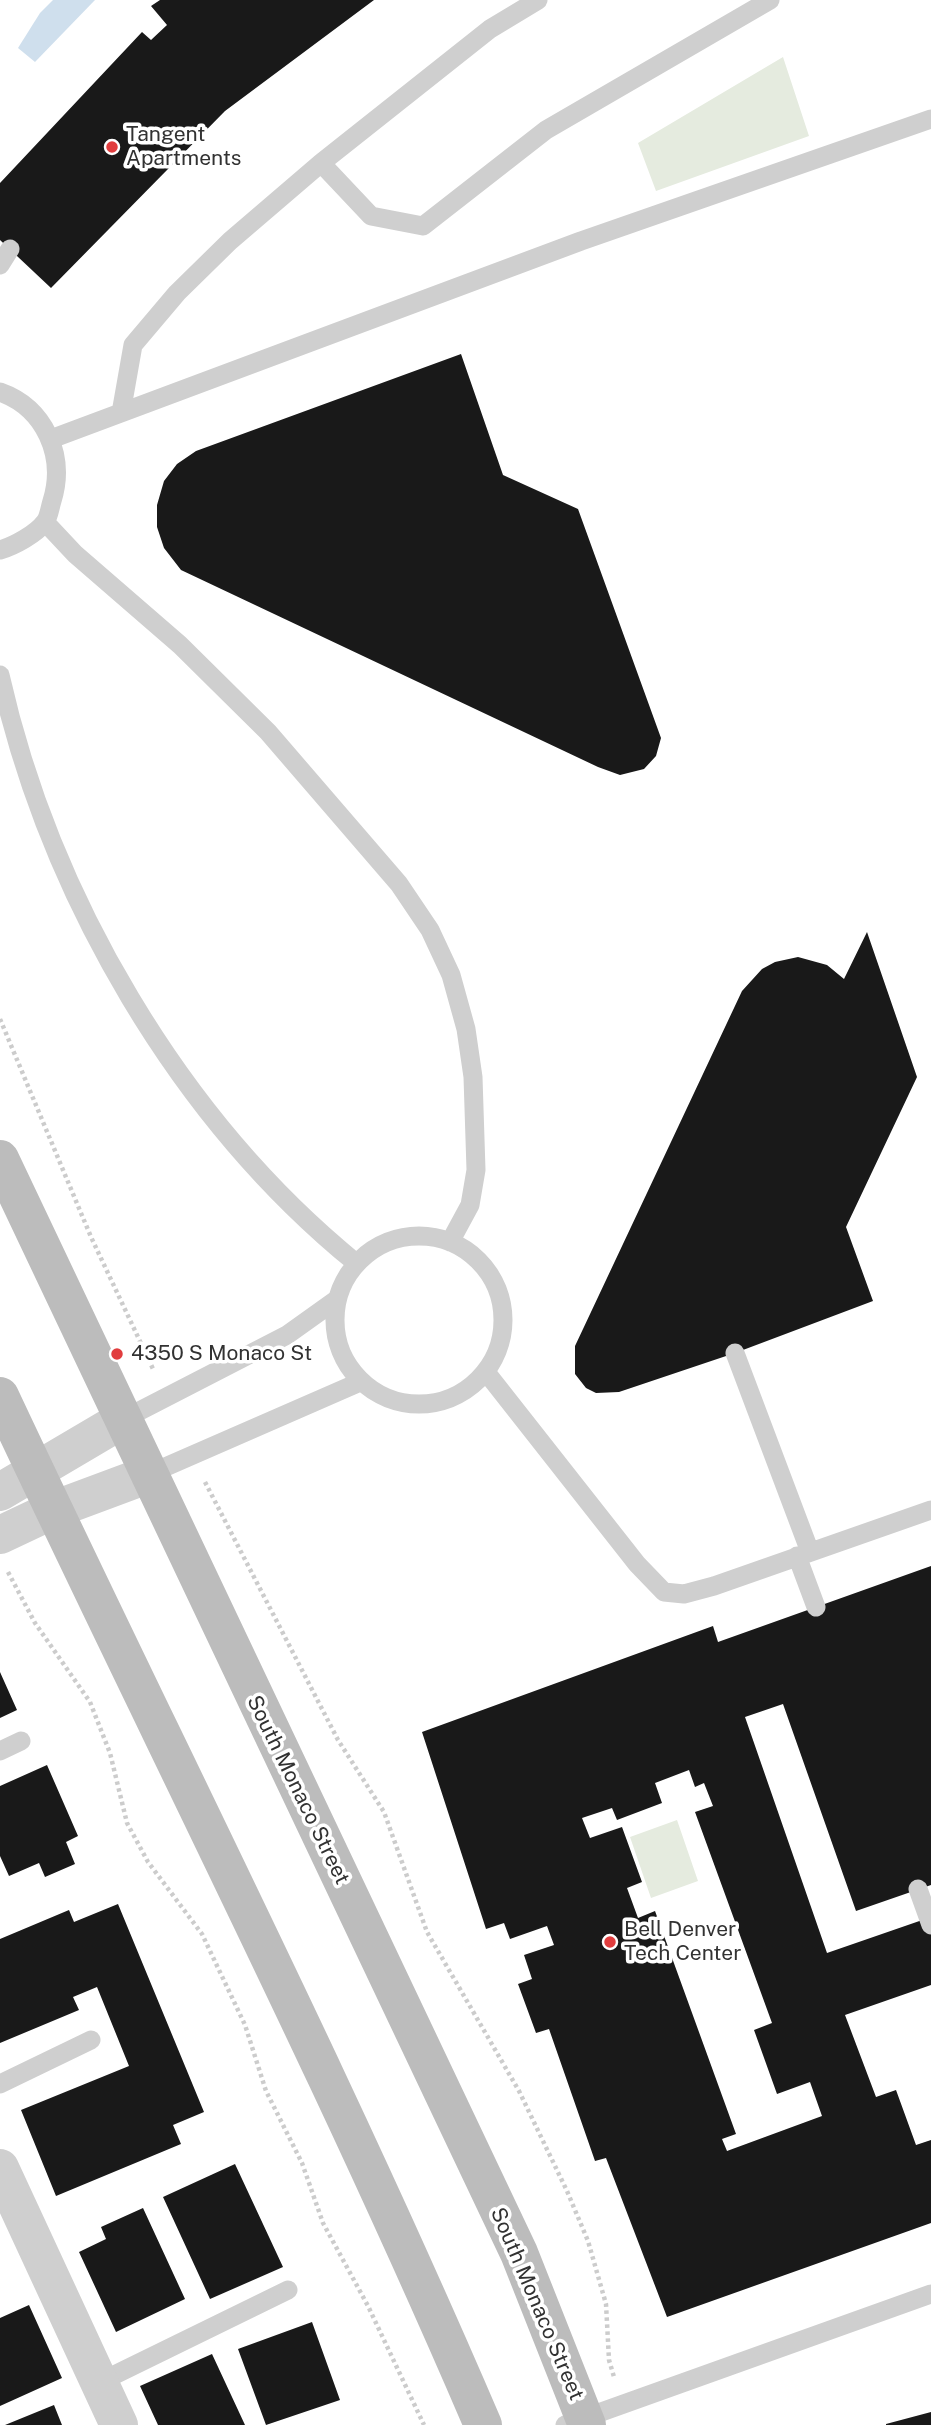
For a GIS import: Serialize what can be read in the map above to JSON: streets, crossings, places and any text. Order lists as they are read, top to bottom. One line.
{"streets":{"main road":["South Monaco Street"]},"places":["Tangent Apartments","4350 S Monaco St","Bell Denver Tech Center"]}
